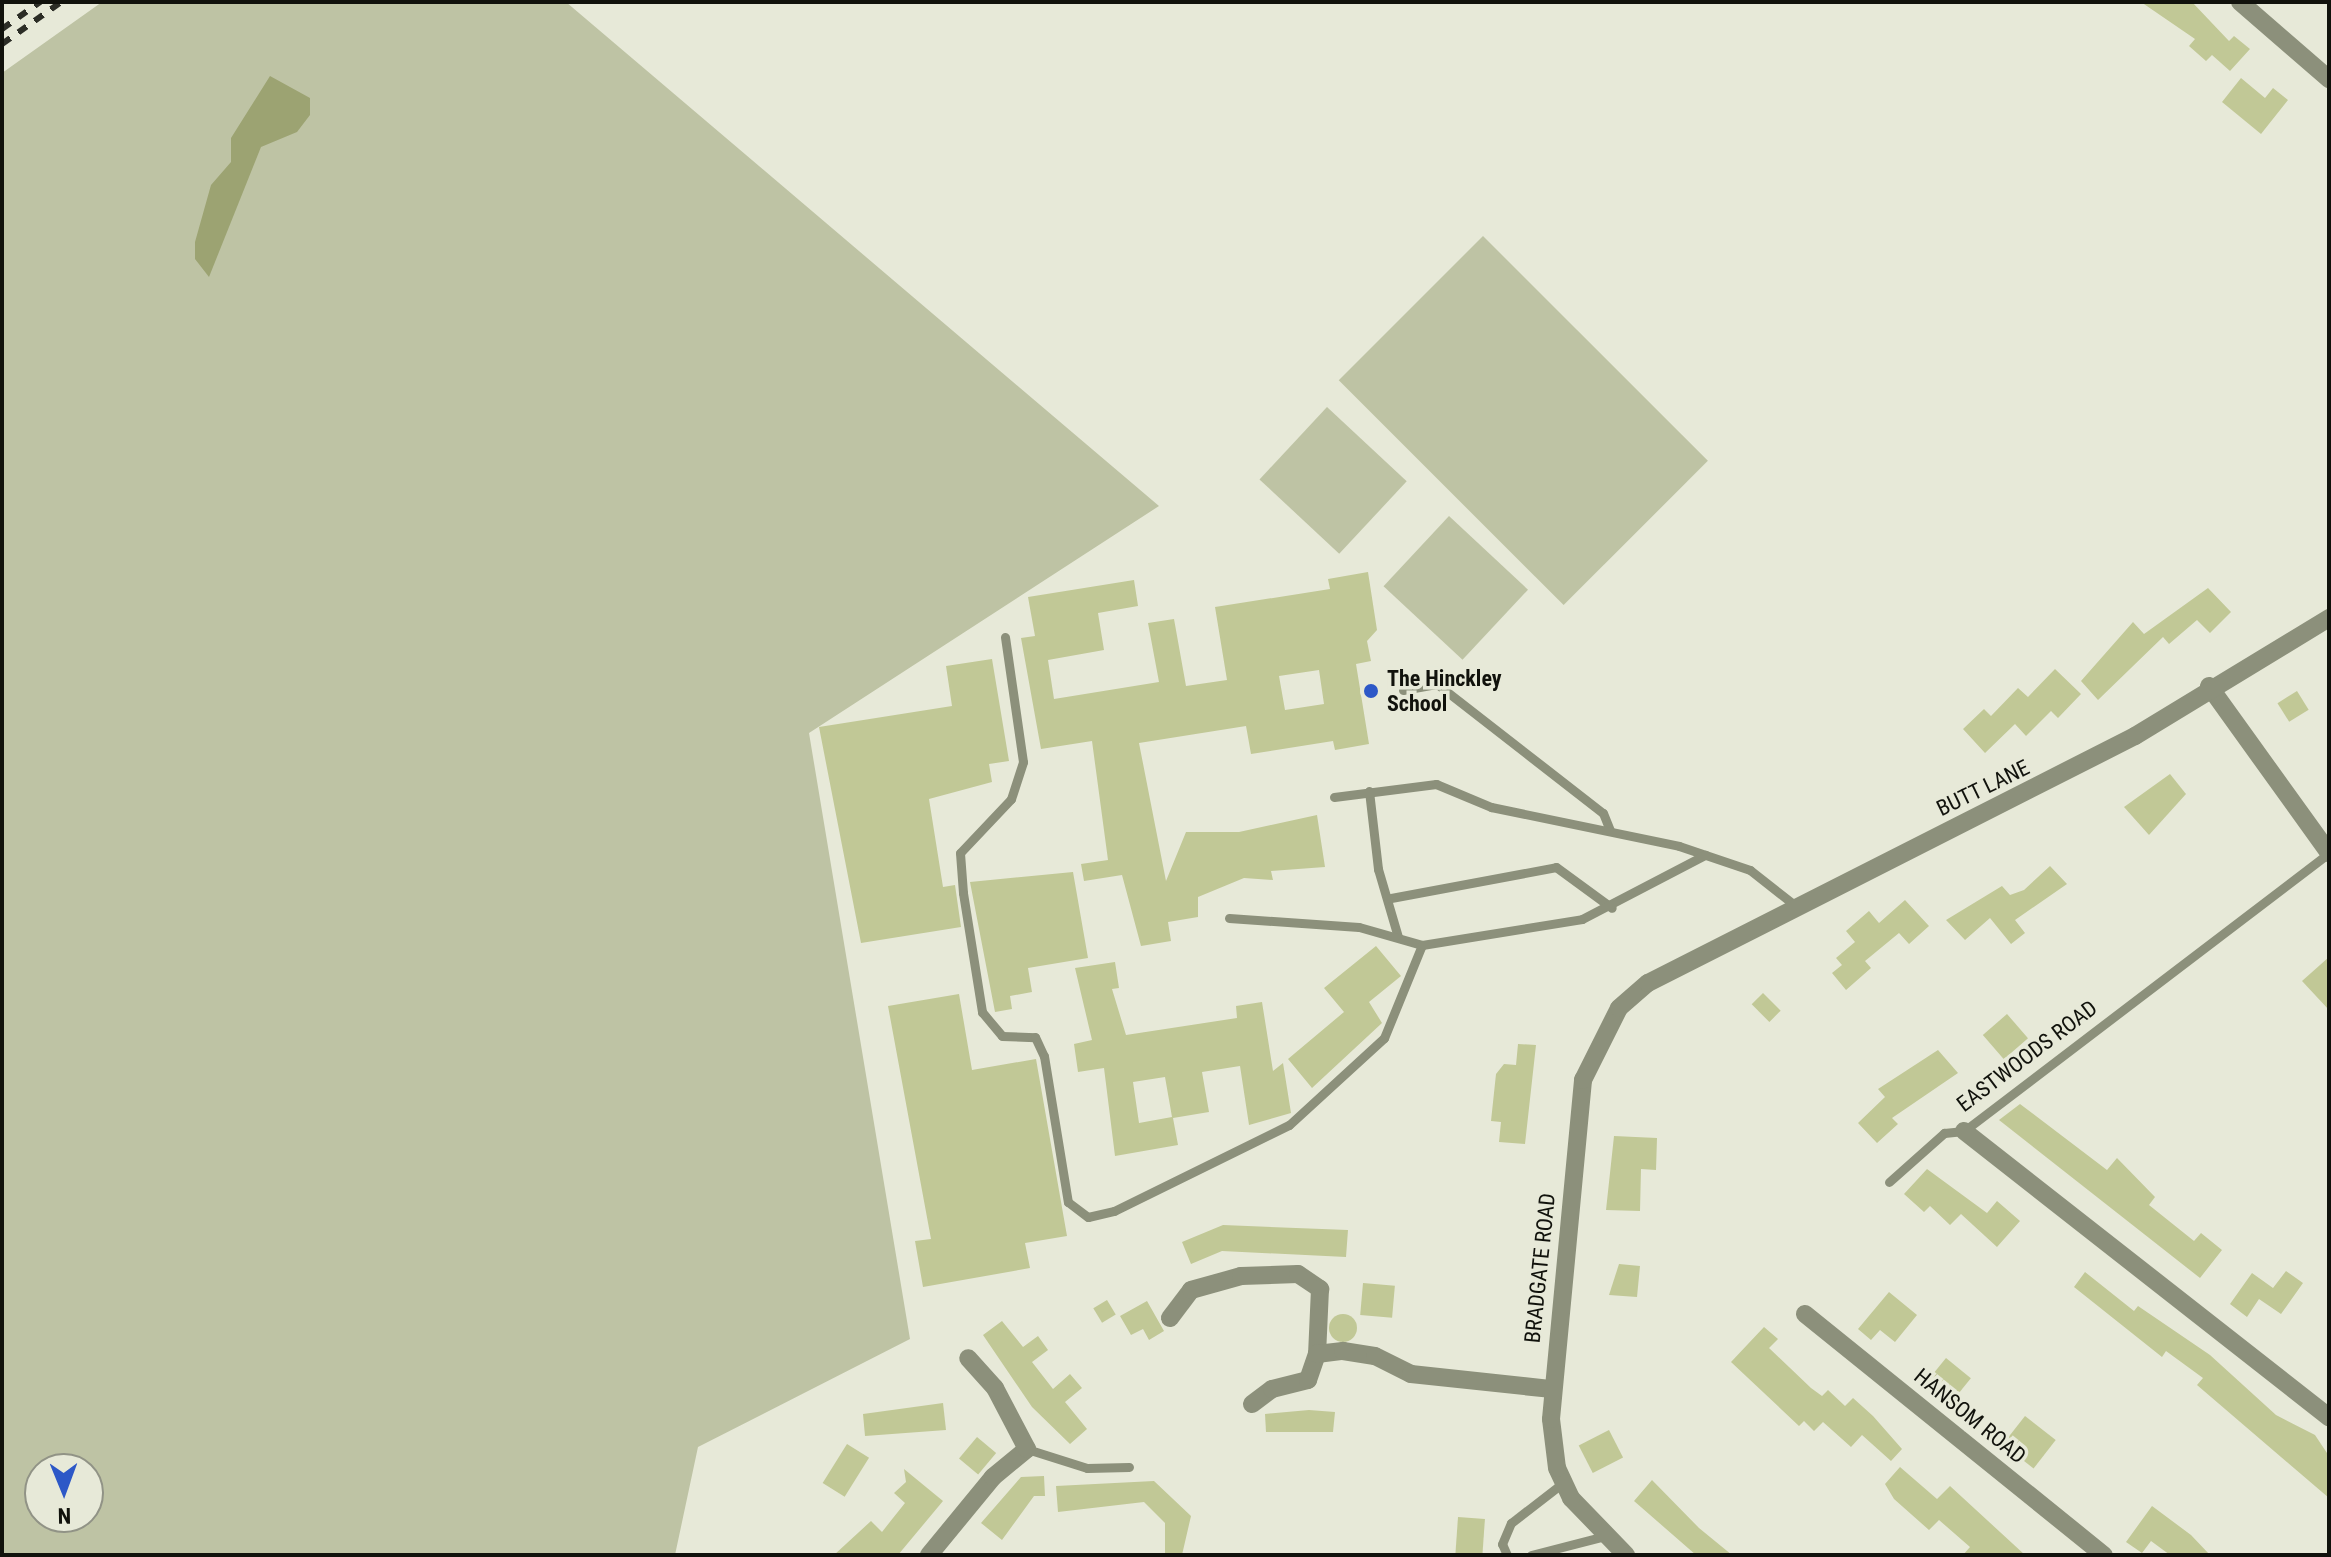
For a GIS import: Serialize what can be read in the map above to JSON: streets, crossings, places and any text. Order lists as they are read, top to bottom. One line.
{"streets":{"street":["BUTT LANE","EASTWOODS ROAD","BRADGATE ROAD","HANSOM ROAD"]},"crossings":[["BUTT LANE","BRADGATE ROAD"]],"places":["The Hinckley School"],"north":"bottom"}
